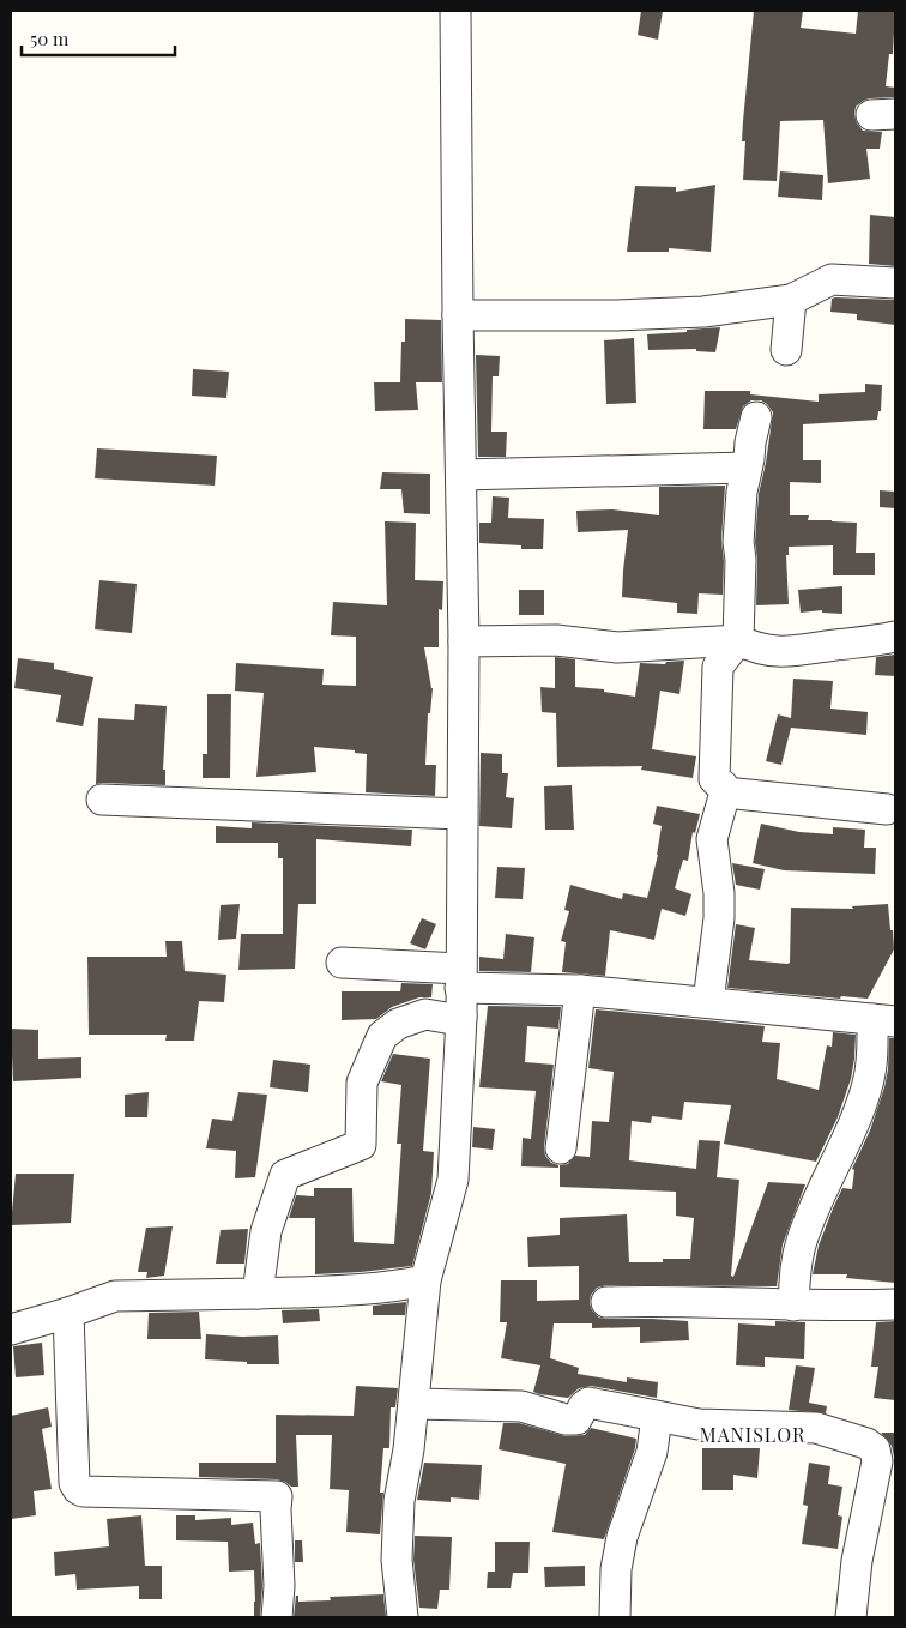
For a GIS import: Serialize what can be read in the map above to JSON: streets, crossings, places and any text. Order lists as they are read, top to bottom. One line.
{"districts":["MANISLOR"],"scale_bar":"50 m"}
